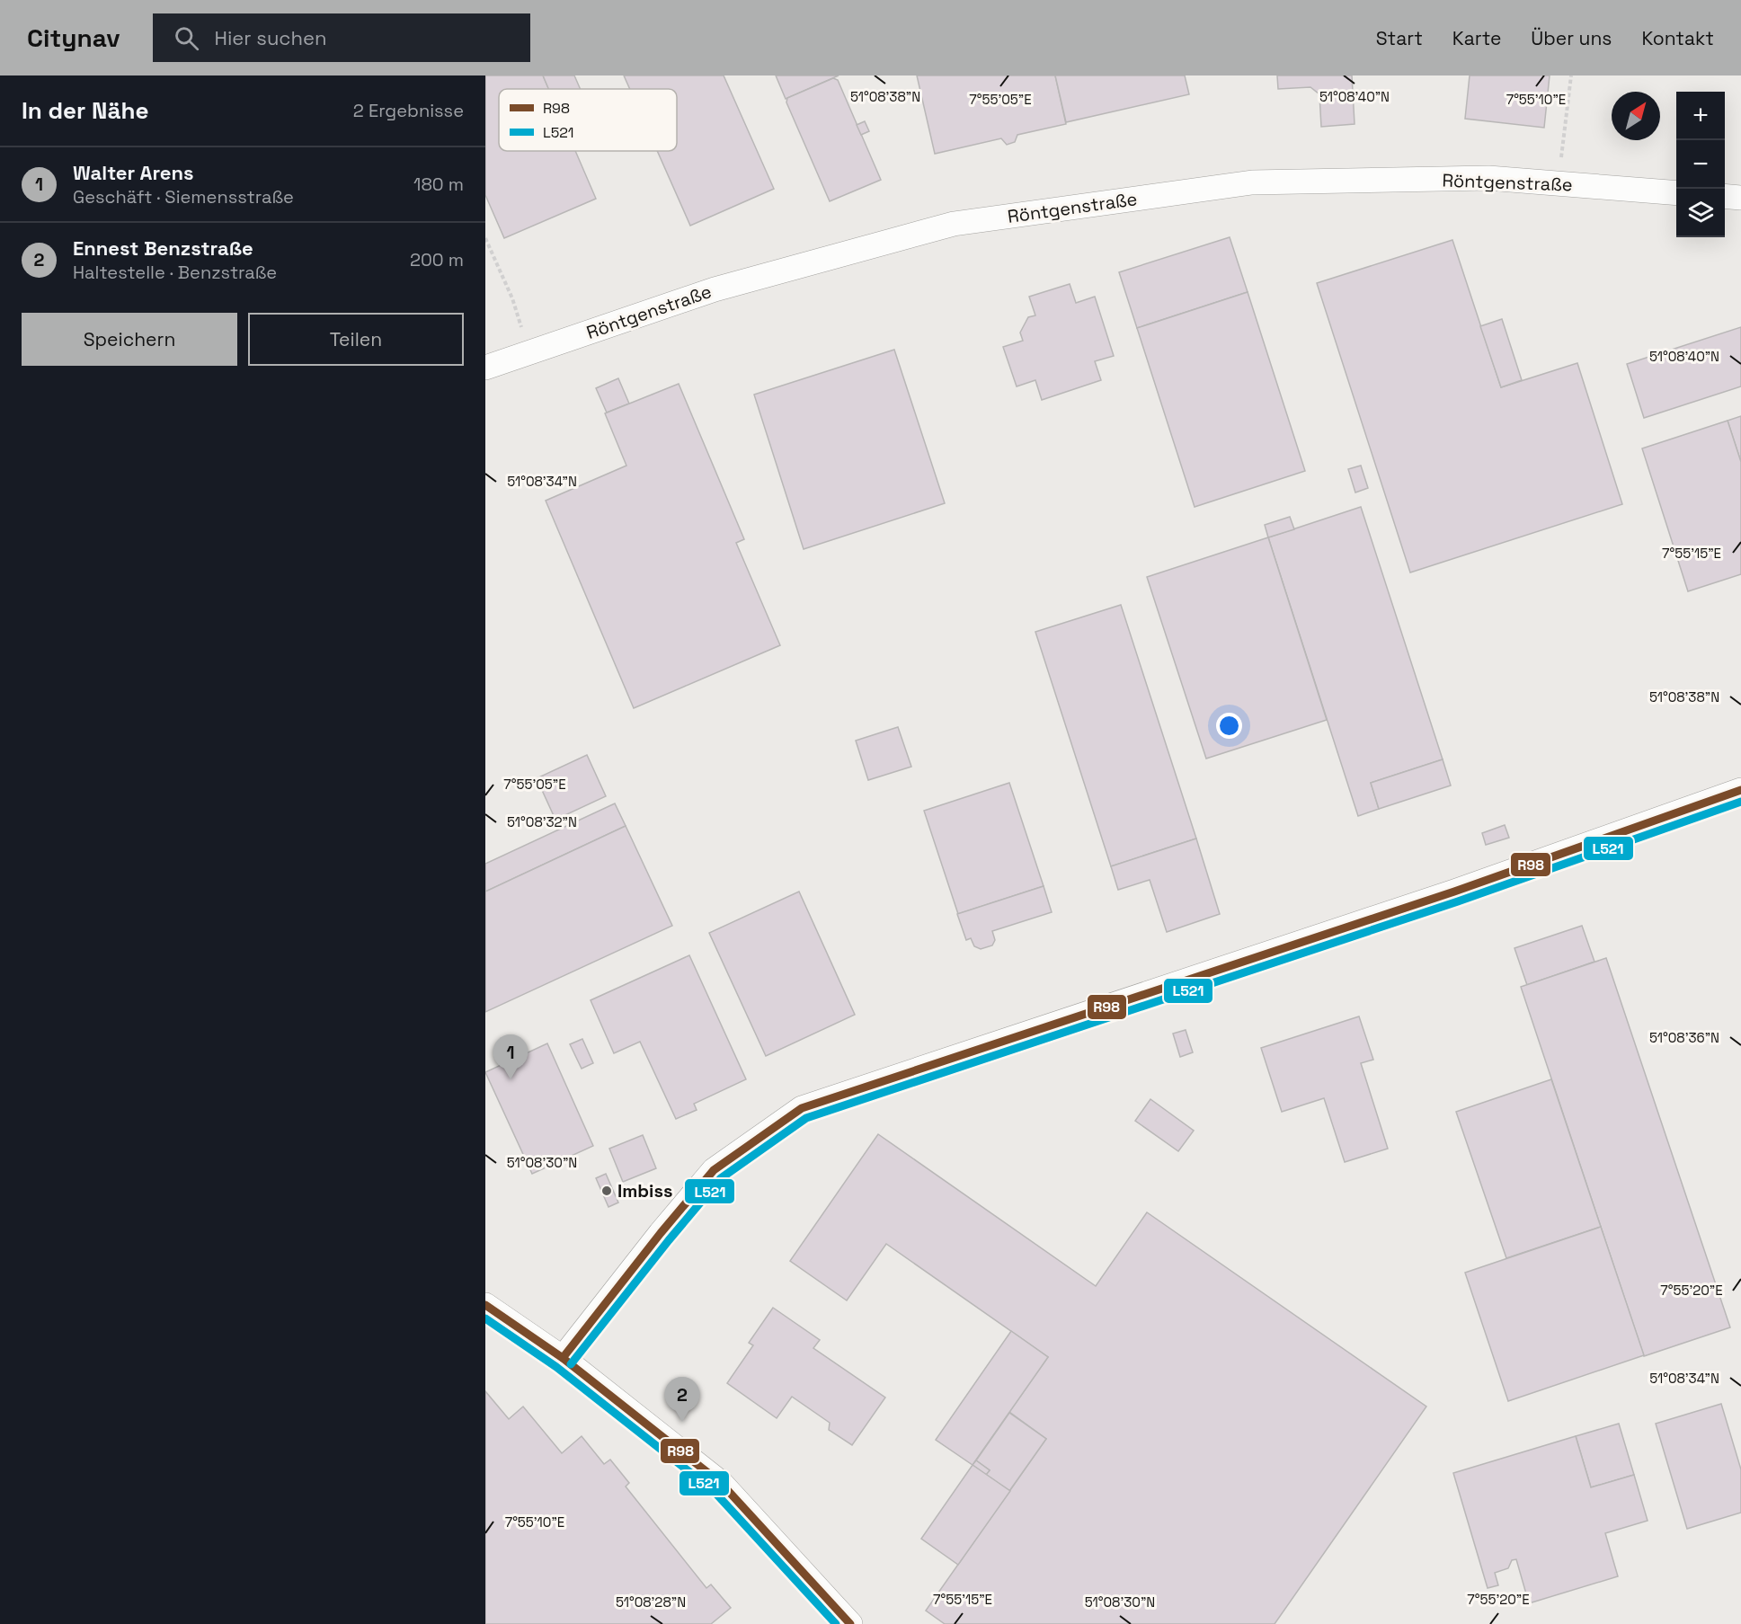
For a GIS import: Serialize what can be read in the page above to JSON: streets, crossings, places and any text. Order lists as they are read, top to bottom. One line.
{"streets":{"street":["Röntgenstraße"]},"places":["Imbiss"],"lines":["transit line R98","transit line L521"],"legend":["R98","L521"],"north":"top right","page":{"header":"Citynav","search":"Hier suchen","nav":["Start","Karte","Über uns","Kontakt"],"heading":["In der Nähe","2 Ergebnisse"],"map_buttons":["+","−"],"list":[{"mark":"1","name":"Walter Arens","note":"Geschäft · Siemensstraße","value":"180 m"},{"mark":"2","name":"Ennest Benzstraße","note":"Haltestelle · Benzstraße","value":"200 m"}],"buttons":["Speichern","Teilen"],"pins":["1","2"]},"coordinates":["51°08'40\"N","51°08'38\"N","7°55'05\"E","7°55'10\"E","51°08'34\"N","7°55'15\"E","51°08'32\"N","51°08'36\"N","51°08'30\"N","7°55'20\"E","51°08'28\"N"]}
